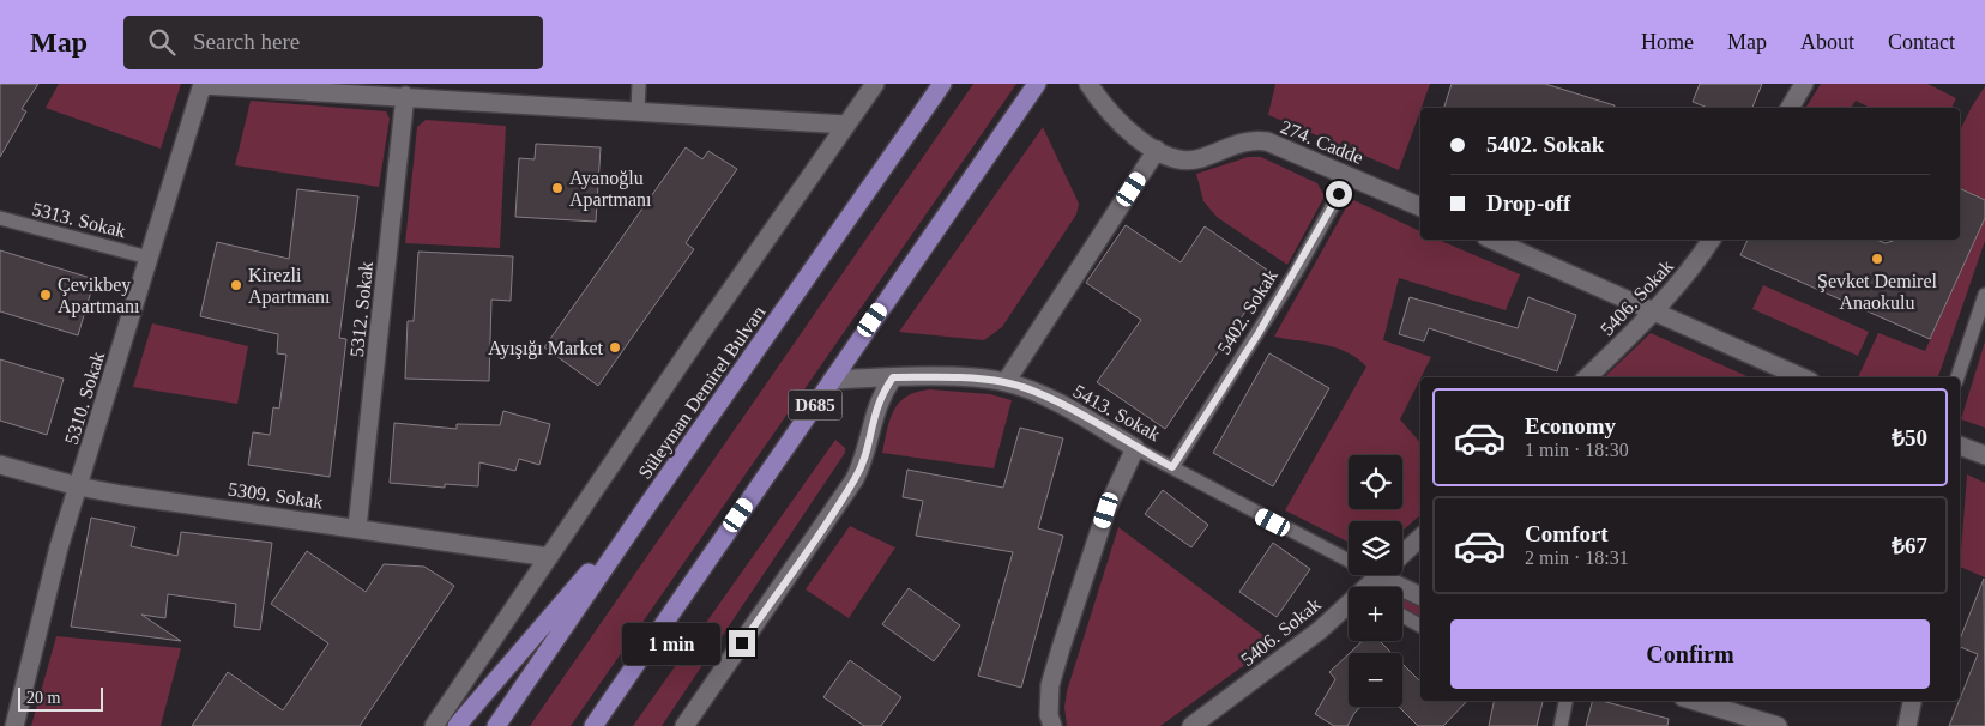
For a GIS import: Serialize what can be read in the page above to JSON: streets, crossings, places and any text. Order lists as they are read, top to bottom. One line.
{"streets":{"highway":["Süleyman Demirel Bulvarı","D685"],"street":["274. Cadde","5406. Sokak","5312. Sokak","5310. Sokak","5413. Sokak","5309. Sokak"],"lane":["5313. Sokak","5402. Sokak"]},"crossings":[["274. Cadde","5402. Sokak"],["5313. Sokak","5310. Sokak"],["5312. Sokak","5309. Sokak"],["5402. Sokak","5413. Sokak"],["5310. Sokak","5309. Sokak"],["D685","5413. Sokak"]],"places":["Ayanoğlu Apartmanı","Şevket Demirel Anaokulu","Kirezli Apartmanı","Çevikbey Apartmanı","Ayışığı Market"],"scale_bar":"20 m","page":{"header":"Map","search":"Search here","nav":["Home","Map","About","Contact"],"banner":["5402. Sokak","Drop-off"],"list":[{"name":"Economy","note":"1 min · 18:30","value":"₺50"},{"name":"Comfort","note":"2 min · 18:31","value":"₺67"}],"map_buttons":["+","−"],"buttons":"Confirm","bubble":"1 min","scale":"20 m"}}
